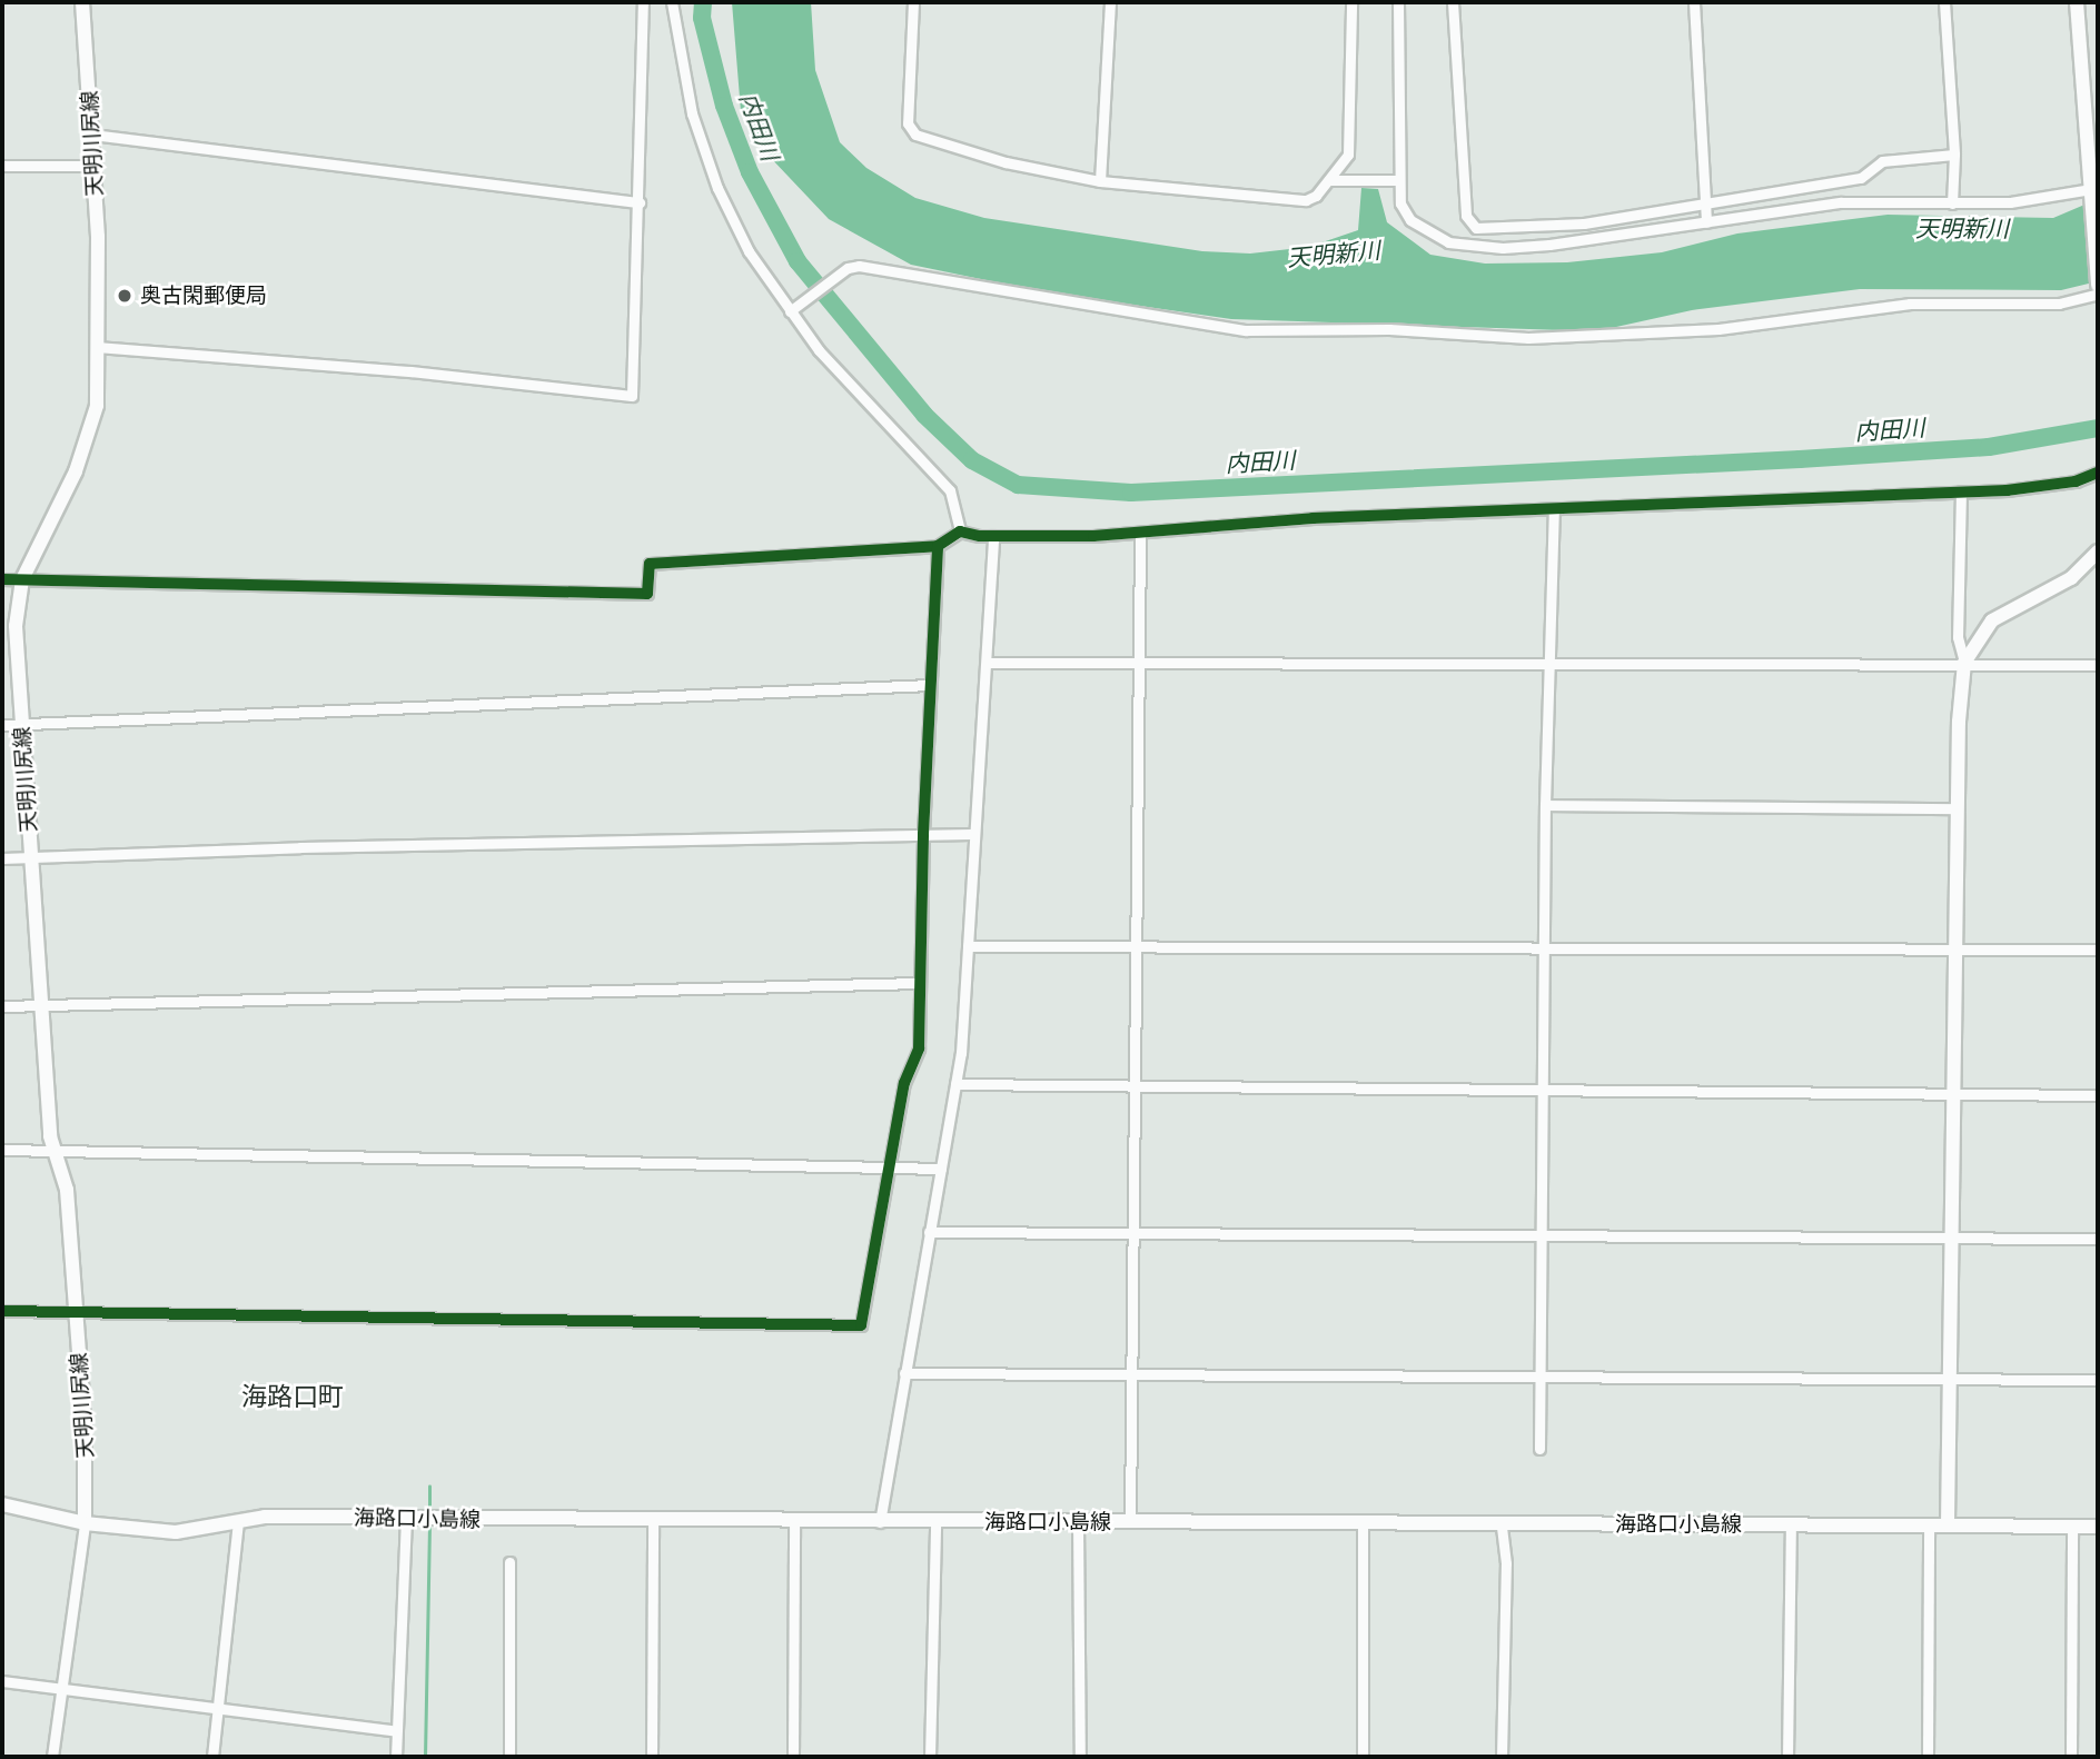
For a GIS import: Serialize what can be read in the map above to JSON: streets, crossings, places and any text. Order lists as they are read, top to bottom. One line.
{"streets":{"main road":["天明川尻線","海路口小島線"]},"crossings":[["天明川尻線","海路口小島線"]],"districts":["海路口町"],"water":["内田川","天明新川"],"places":["奥古閑郵便局"]}
